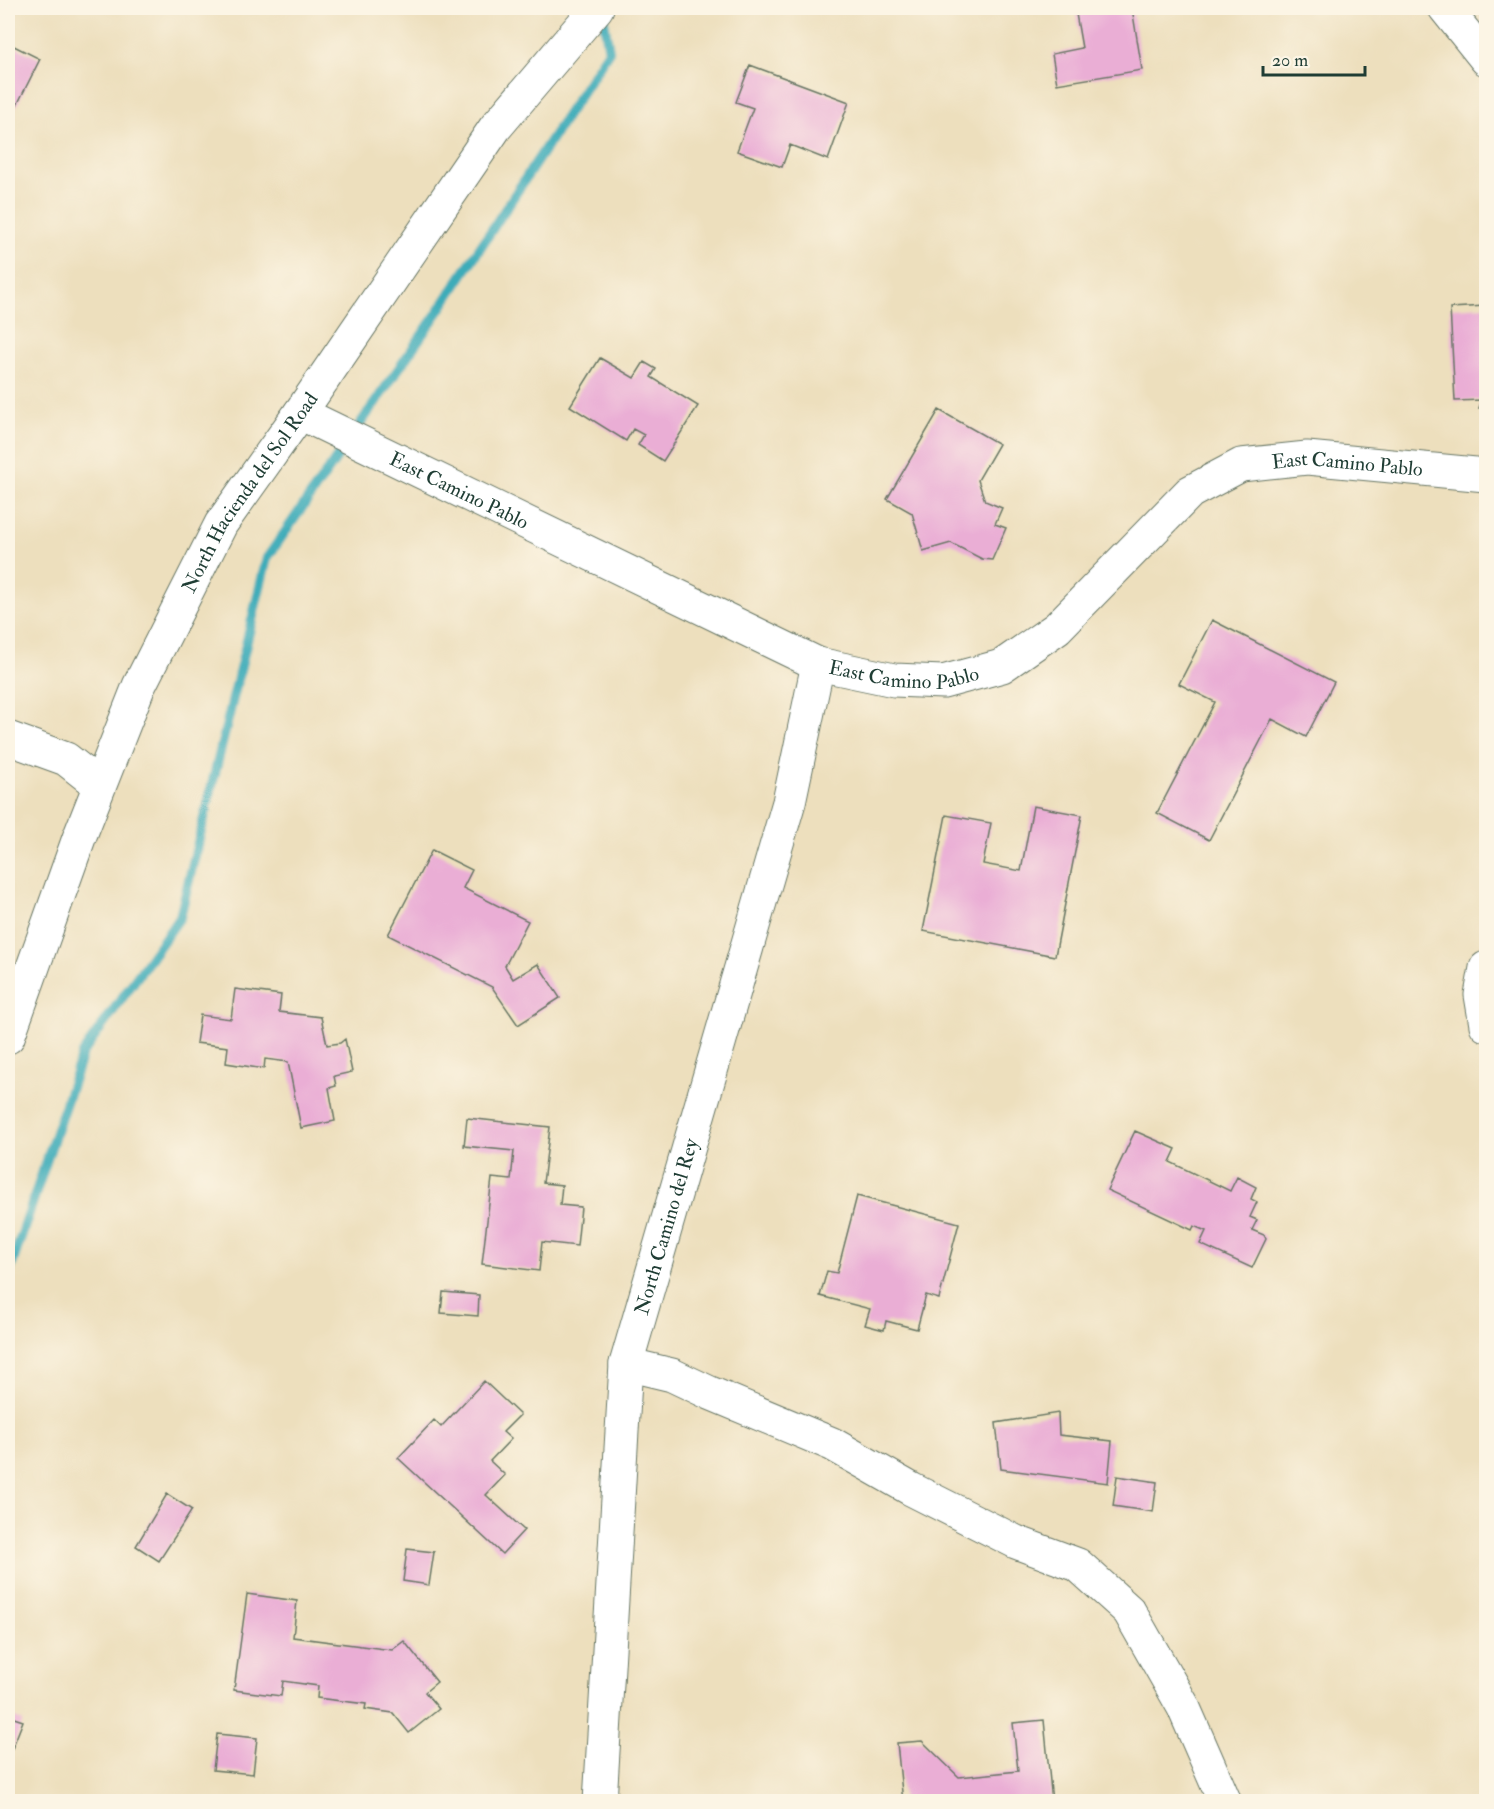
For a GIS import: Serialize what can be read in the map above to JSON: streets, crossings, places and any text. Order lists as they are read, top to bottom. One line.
{"streets":{"street":["East Camino Pablo","North Hacienda del Sol Road","North Camino del Rey"]},"crossings":[["East Camino Pablo","North Hacienda del Sol Road"],["East Camino Pablo","North Camino del Rey"]],"scale_bar":"20 m"}
